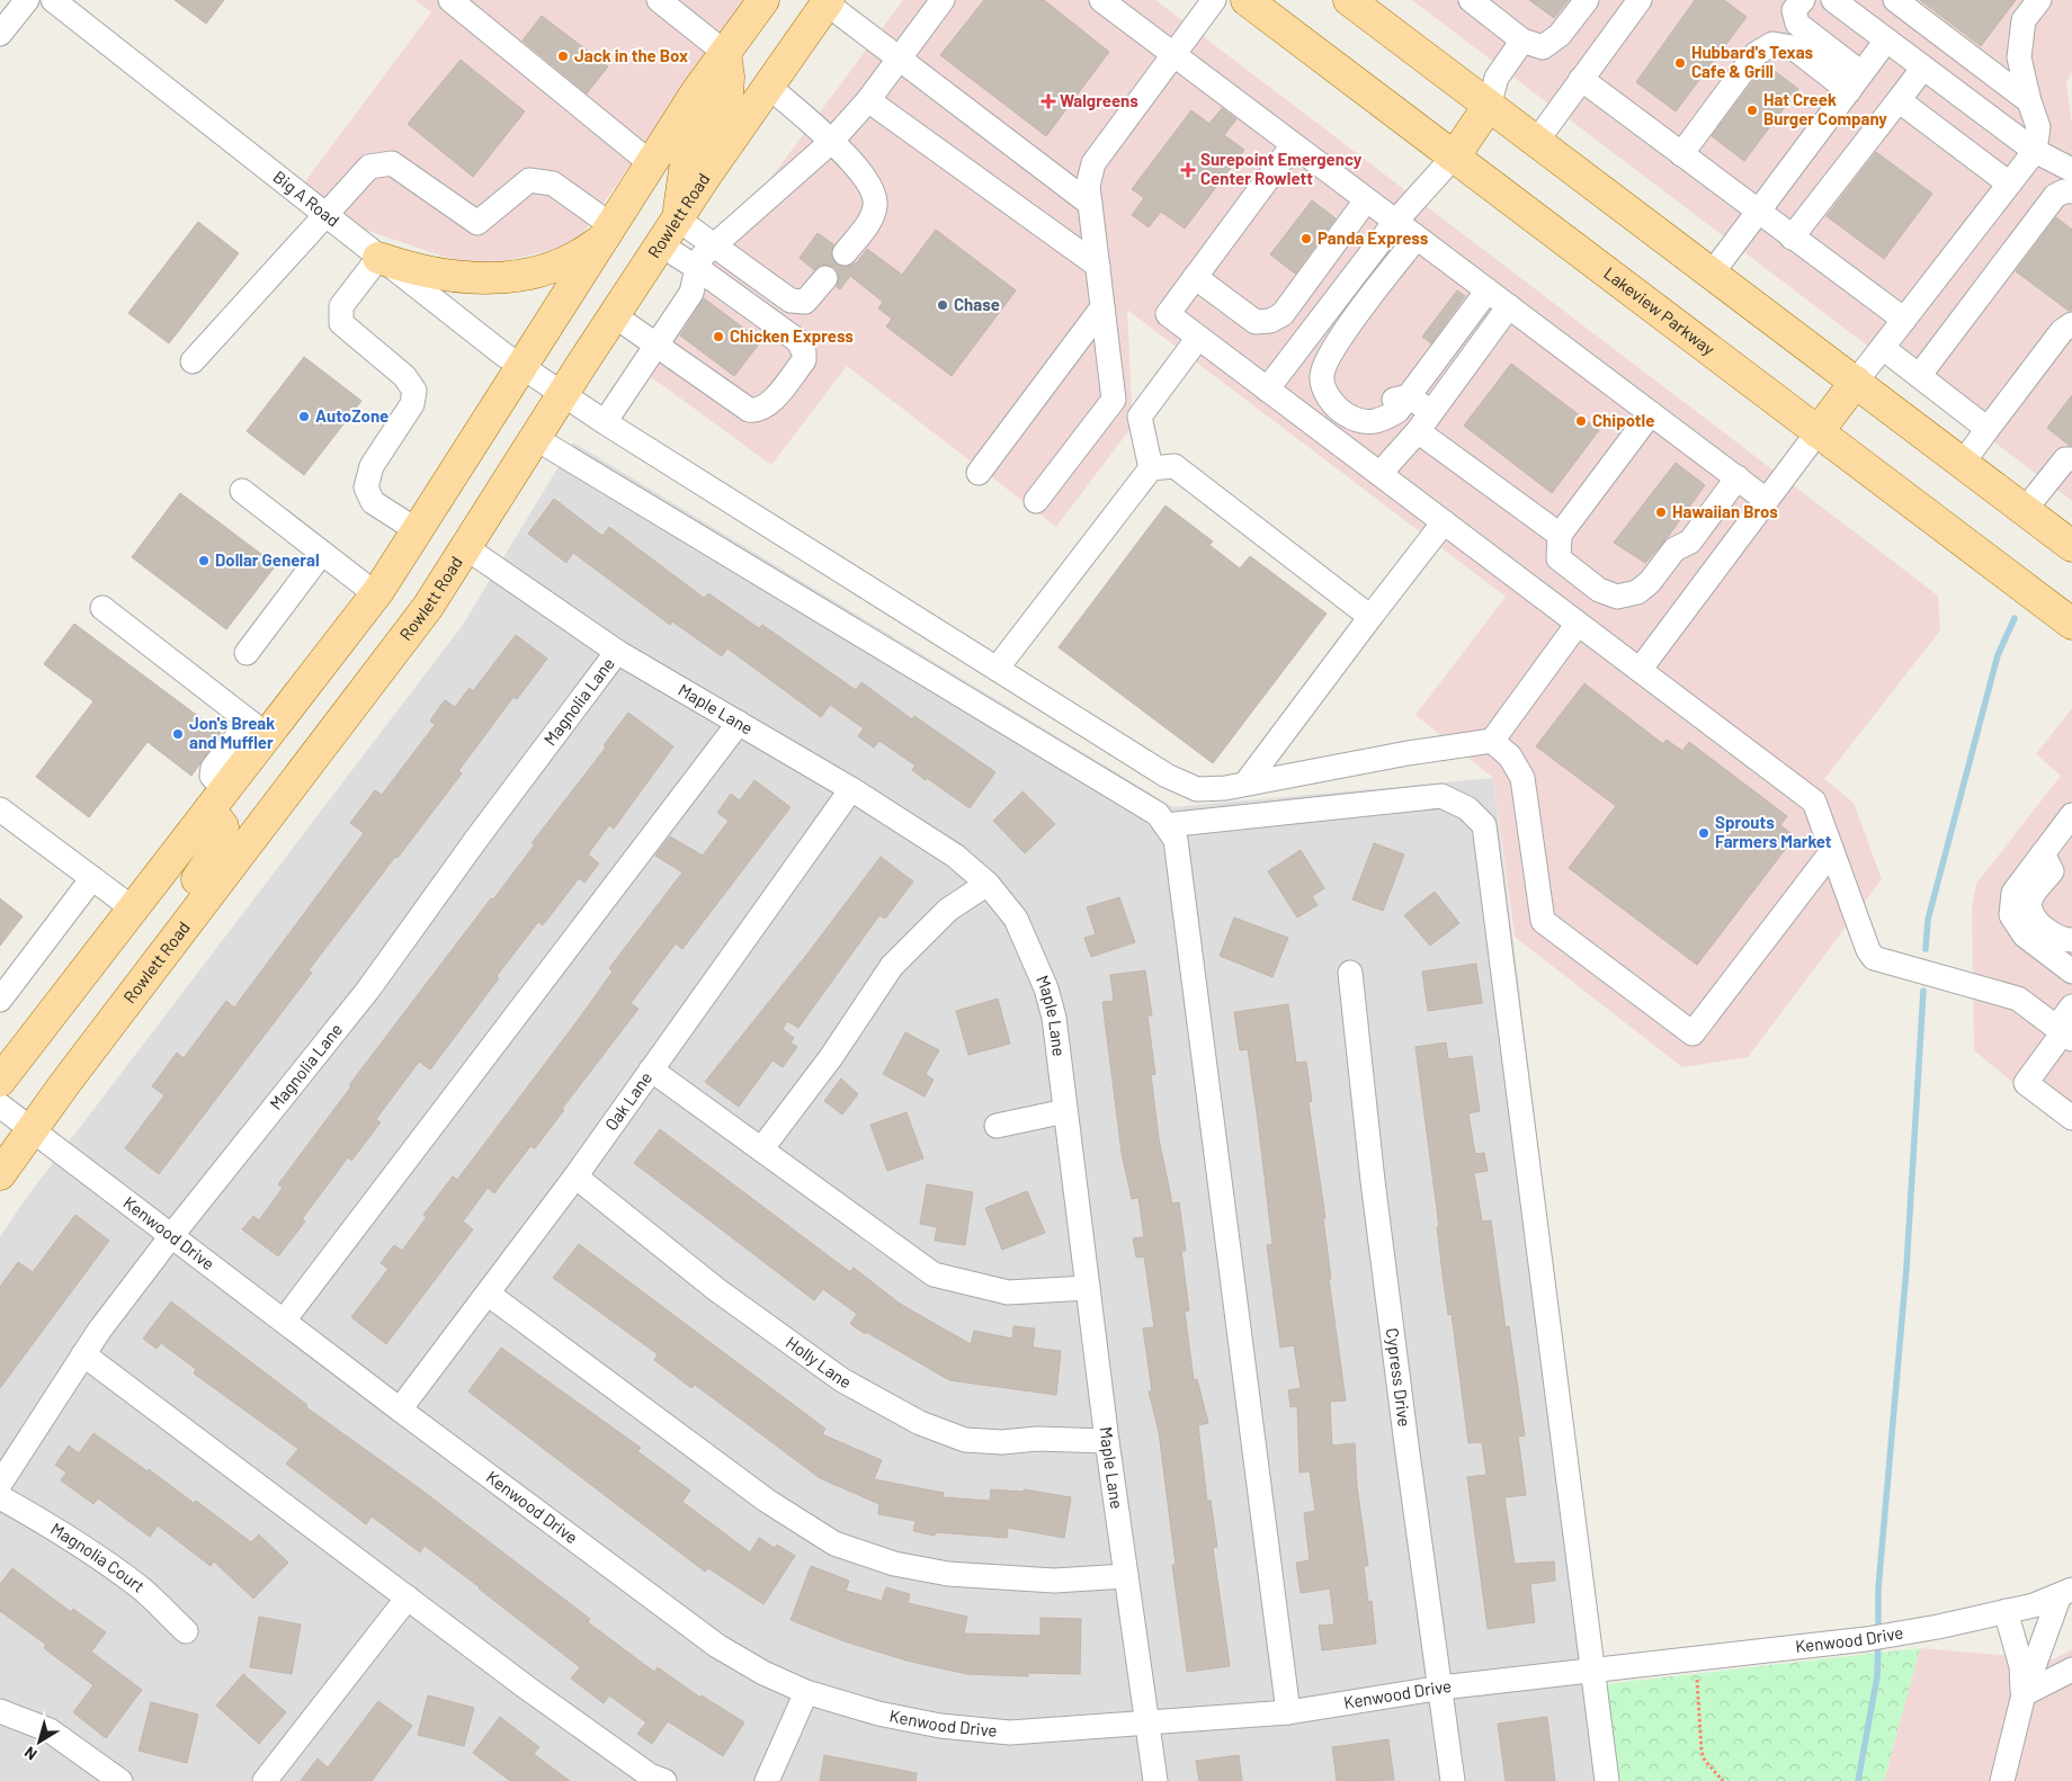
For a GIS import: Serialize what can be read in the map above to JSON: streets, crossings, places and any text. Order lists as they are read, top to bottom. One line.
{"streets":{"main road":["Rowlett Road","Lakeview Parkway"],"street":["Big A Road","Magnolia Lane","Maple Lane","Oak Lane","Kenwood Drive","Holly Lane","Cypress Drive","Magnolia Court"]},"crossings":[["Big A Road","Rowlett Road"],["Rowlett Road","Maple Lane"],["Rowlett Road","Kenwood Drive"],["Magnolia Lane","Maple Lane"],["Magnolia Lane","Kenwood Drive"],["Maple Lane","Oak Lane"],["Maple Lane","Kenwood Drive"],["Maple Lane","Holly Lane"],["Oak Lane","Kenwood Drive"],["Oak Lane","Holly Lane"],["Kenwood Drive","Cypress Drive"]],"places":{"other":["Jack in the Box","Hubbard's Texas Cafe & Grill","Hat Creek Burger Company","Panda Express","Chase","Chicken Express","AutoZone","Chipotle","Hawaiian Bros","Dollar General","Jon's Break and Muffler","Sprouts Farmers Market"],"health":["Walgreens","Surepoint Emergency Center Rowlett"]},"north":"bottom left"}
